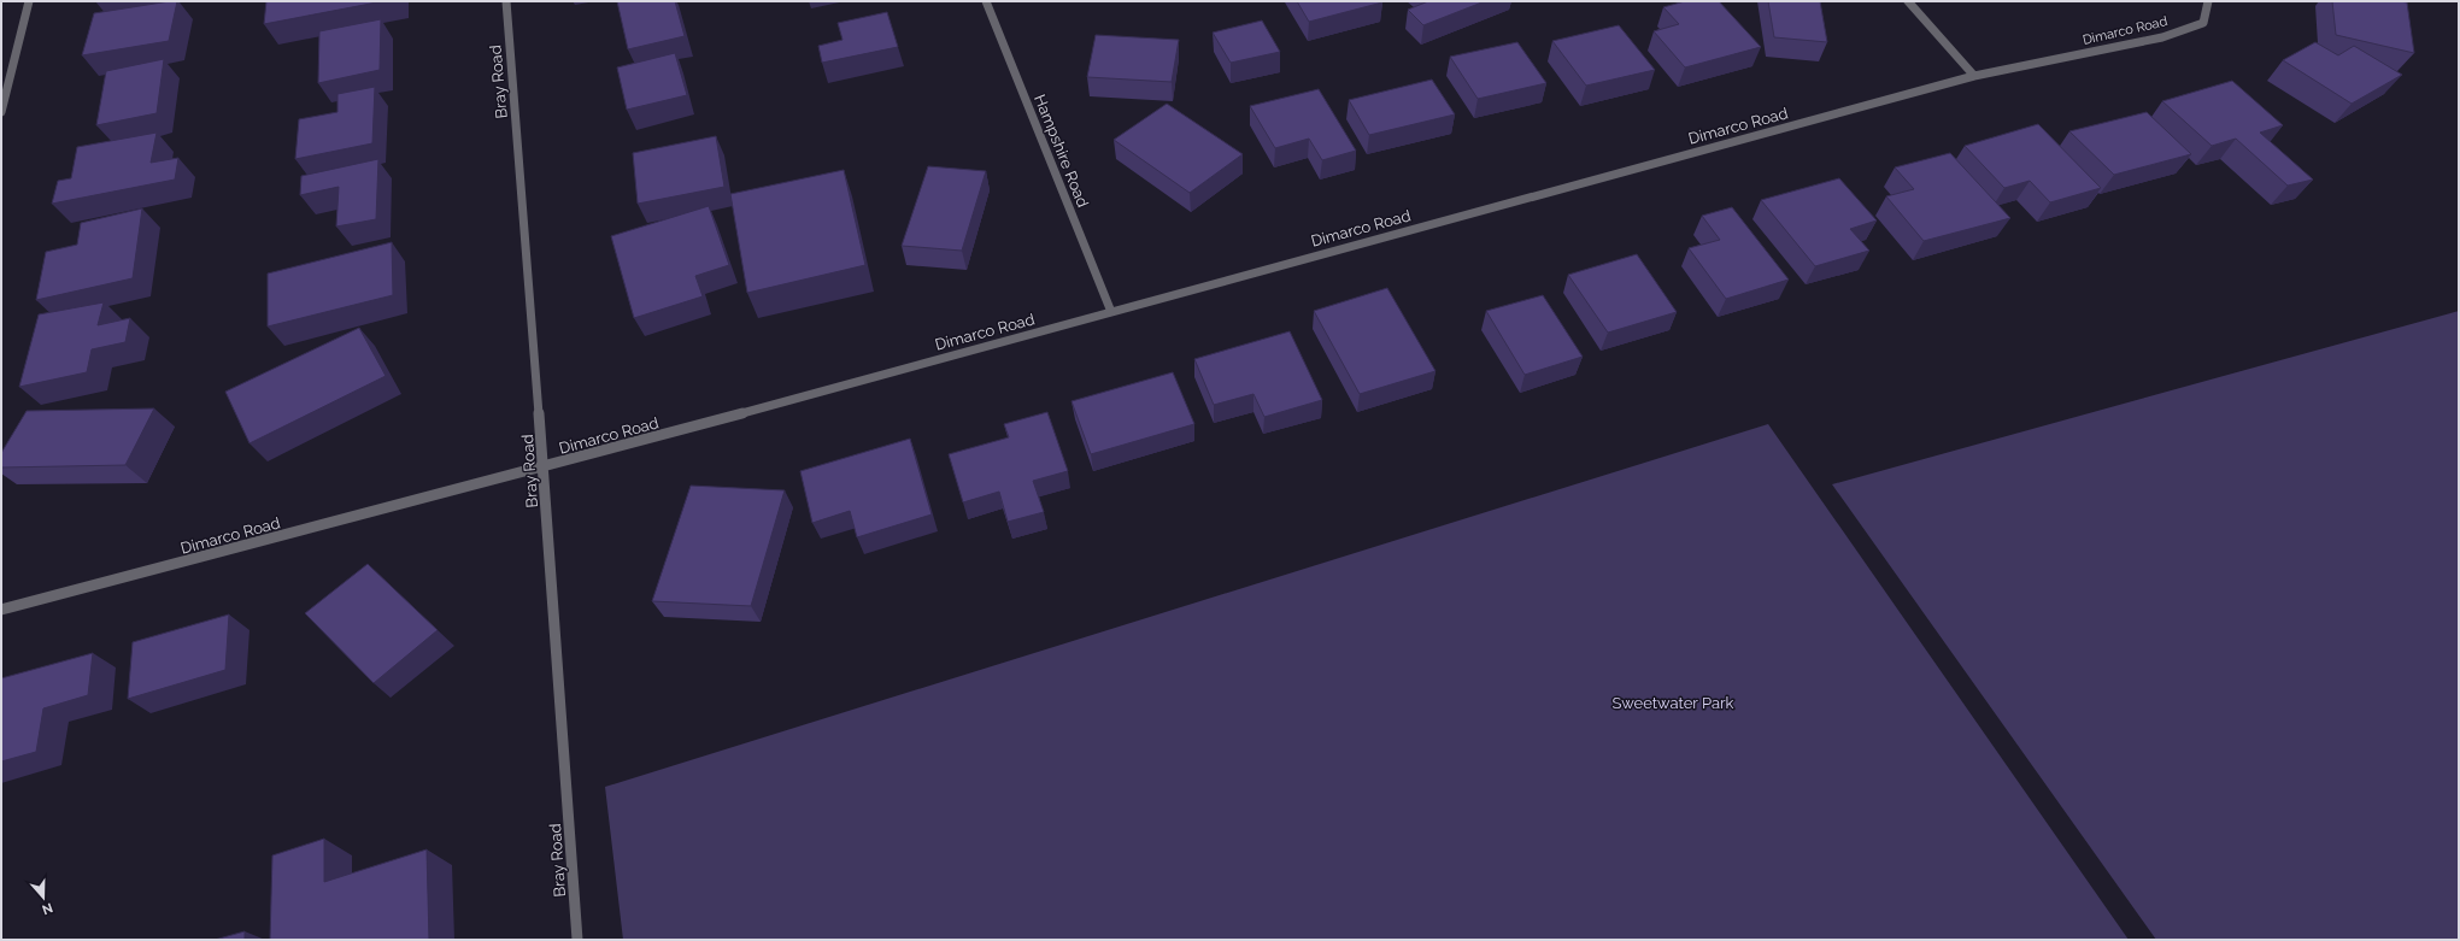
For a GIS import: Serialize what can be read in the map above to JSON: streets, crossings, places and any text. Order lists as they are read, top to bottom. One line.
{"streets":{"street":["Dimarco Road","Bray Road","Hampshire Road"]},"crossings":[["Dimarco Road","Bray Road"],["Dimarco Road","Hampshire Road"]],"parks":["Sweetwater Park"],"north":"bottom"}
